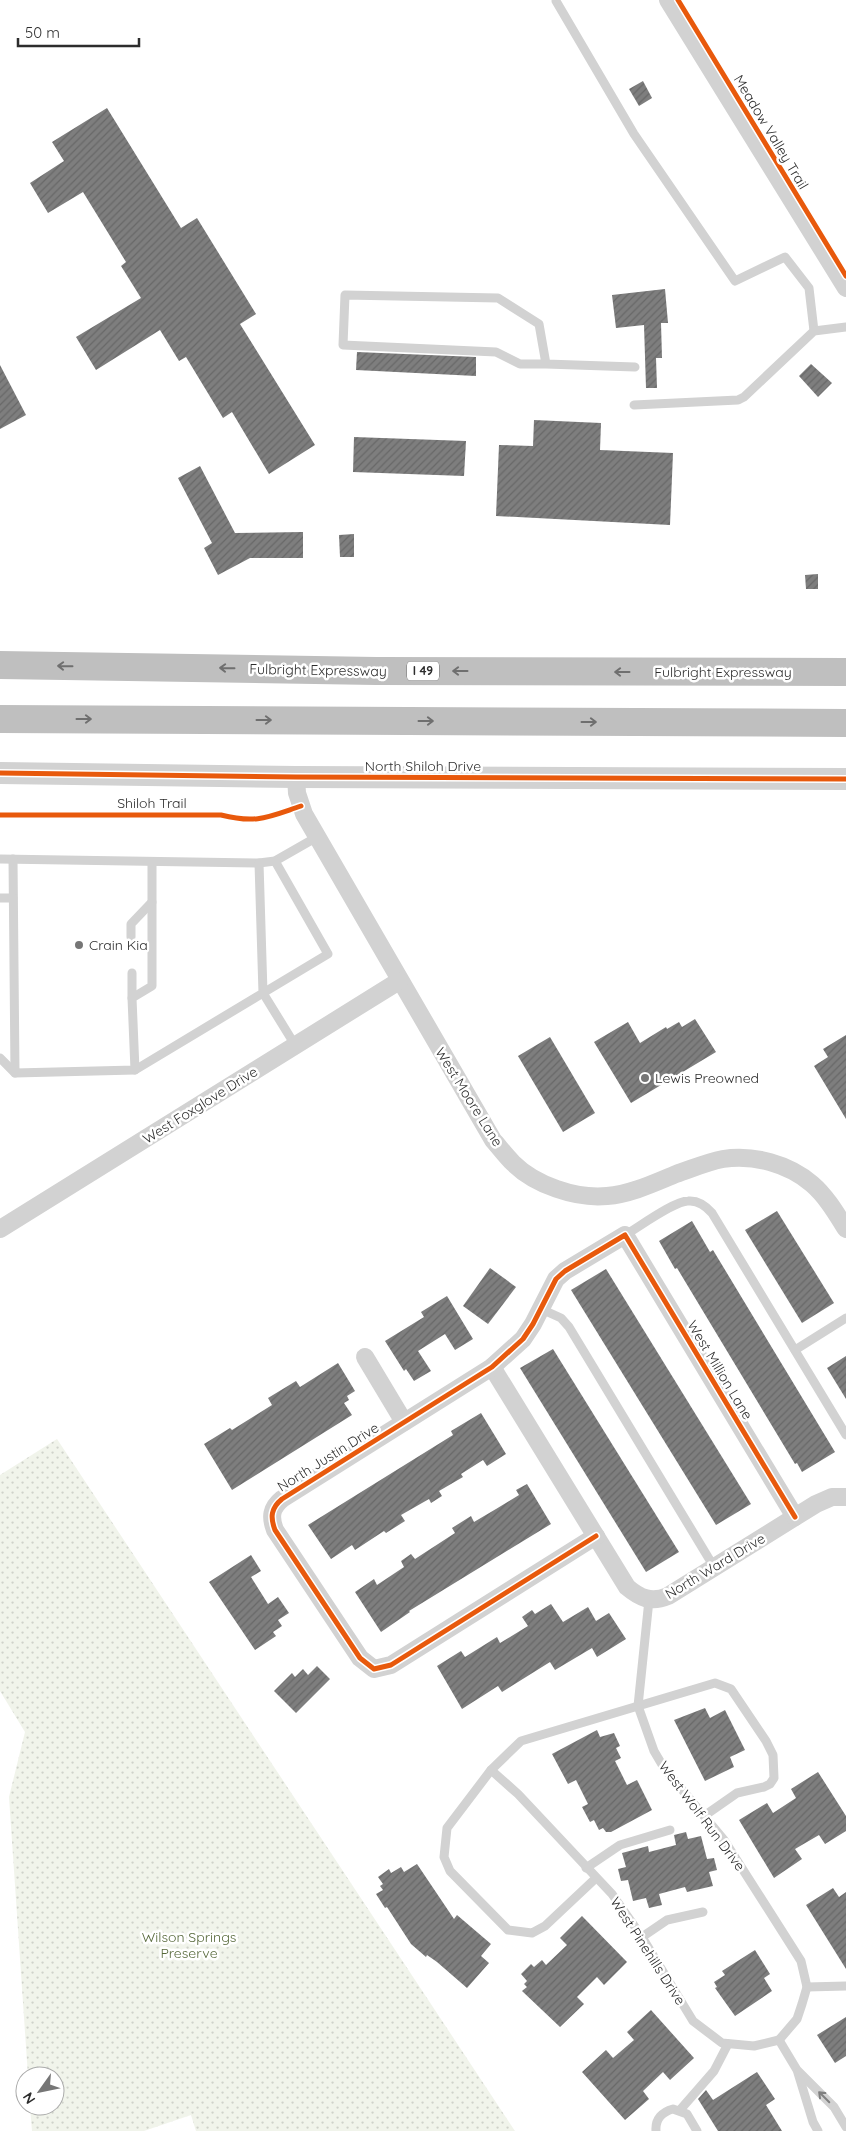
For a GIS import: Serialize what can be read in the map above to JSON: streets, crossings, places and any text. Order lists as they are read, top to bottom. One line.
{"streets":{"highway":["Fulbright Expressway","I 49"],"street":["North Shiloh Drive","West Moore Lane","West Foxglove Drive","West Million Lane","North Justin Drive","North Ward Drive"],"lane":["West Wolf Run Drive","West Pinehills Drive"],"cycle path":["Meadow Valley Trail","Shiloh Trail"]},"crossings":[["North Shiloh Drive","West Moore Lane"],["West Moore Lane","West Foxglove Drive"],["West Million Lane","North Justin Drive"],["West Million Lane","North Ward Drive"],["North Justin Drive","North Ward Drive"],["North Ward Drive","West Wolf Run Drive"]],"parks":["Wilson Springs Preserve"],"places":["Crain Kia","Lewis Preowned"],"scale_bar":"50 m","north":"bottom left"}
